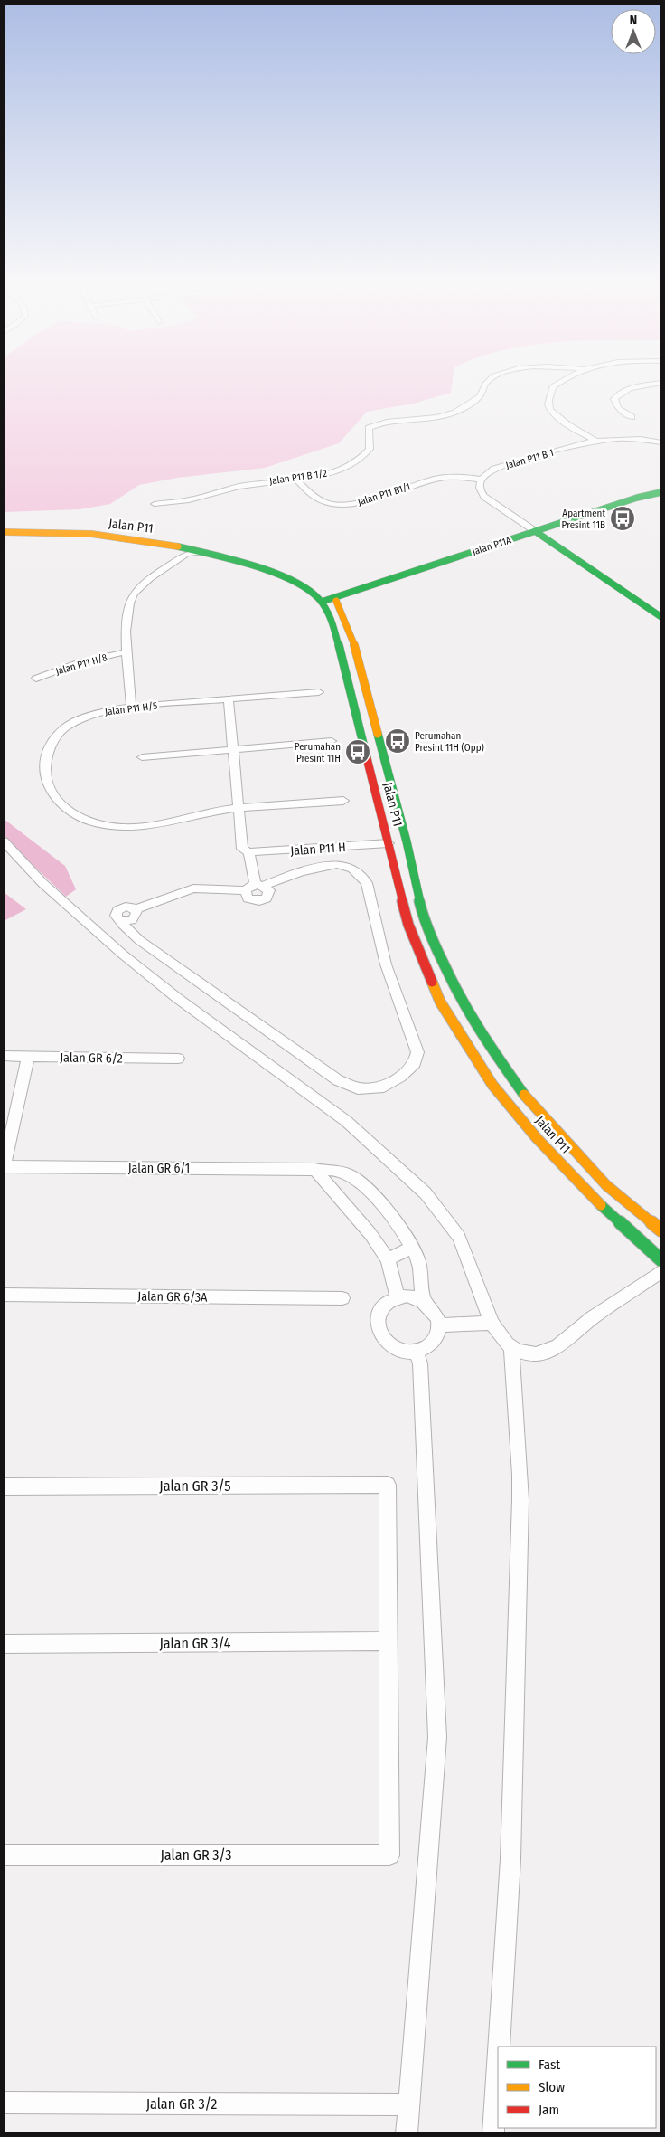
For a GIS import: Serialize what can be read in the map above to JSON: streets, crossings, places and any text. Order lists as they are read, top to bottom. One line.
{"streets":{"main road":["Jalan P11","Jalan P11A"],"street":["Jalan P11 B 1","Jalan P11 B 1/2","Jalan P11 B1/1","Jalan P11 H/8","Jalan P11 H/5","Jalan P11 H","Jalan GR 6/2","Jalan GR 6/1","Jalan GR 6/3A","Jalan GR 3/5","Jalan GR 3/4","Jalan GR 3/3","Jalan GR 3/2"]},"crossings":[["Jalan P11 B 1","Jalan P11 B1/1"],["Jalan P11 B 1/2","Jalan P11 B1/1"],["Jalan P11","Jalan P11A"],["Jalan P11","Jalan P11 H"],["Jalan GR 3/5","Jalan GR 3/4"]],"places":{"bus stop":["Apartment Presint 11B","Perumahan Presint 11H (Opp)","Perumahan Presint 11H"]},"legend":["Fast","Slow","Jam"],"north":"top"}
